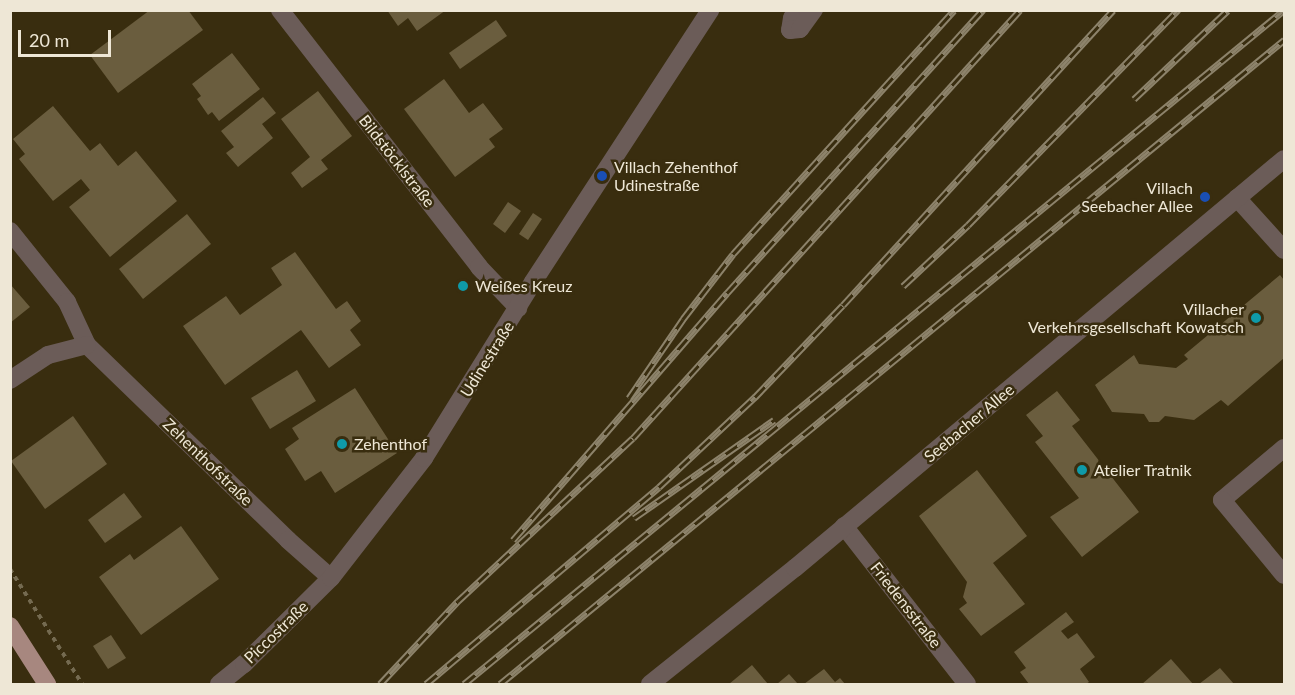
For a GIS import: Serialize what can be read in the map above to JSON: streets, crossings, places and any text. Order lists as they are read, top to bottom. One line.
{"streets":{"street":["Bildstöcklstraße","Udinestraße","Seebacher Allee","Zehenthofstraße","Friedensstraße","Piccostraße"]},"crossings":[["Bildstöcklstraße","Udinestraße"],["Udinestraße","Zehenthofstraße"],["Udinestraße","Piccostraße"],["Seebacher Allee","Friedensstraße"],["Zehenthofstraße","Piccostraße"]],"places":["Villach Zehenthof Udinestraße","Villach Seebacher Allee","Weißes Kreuz","Villacher Verkehrsgesellschaft Kowatsch","Zehenthof","Atelier Tratnik"],"scale_bar":"20 m"}
